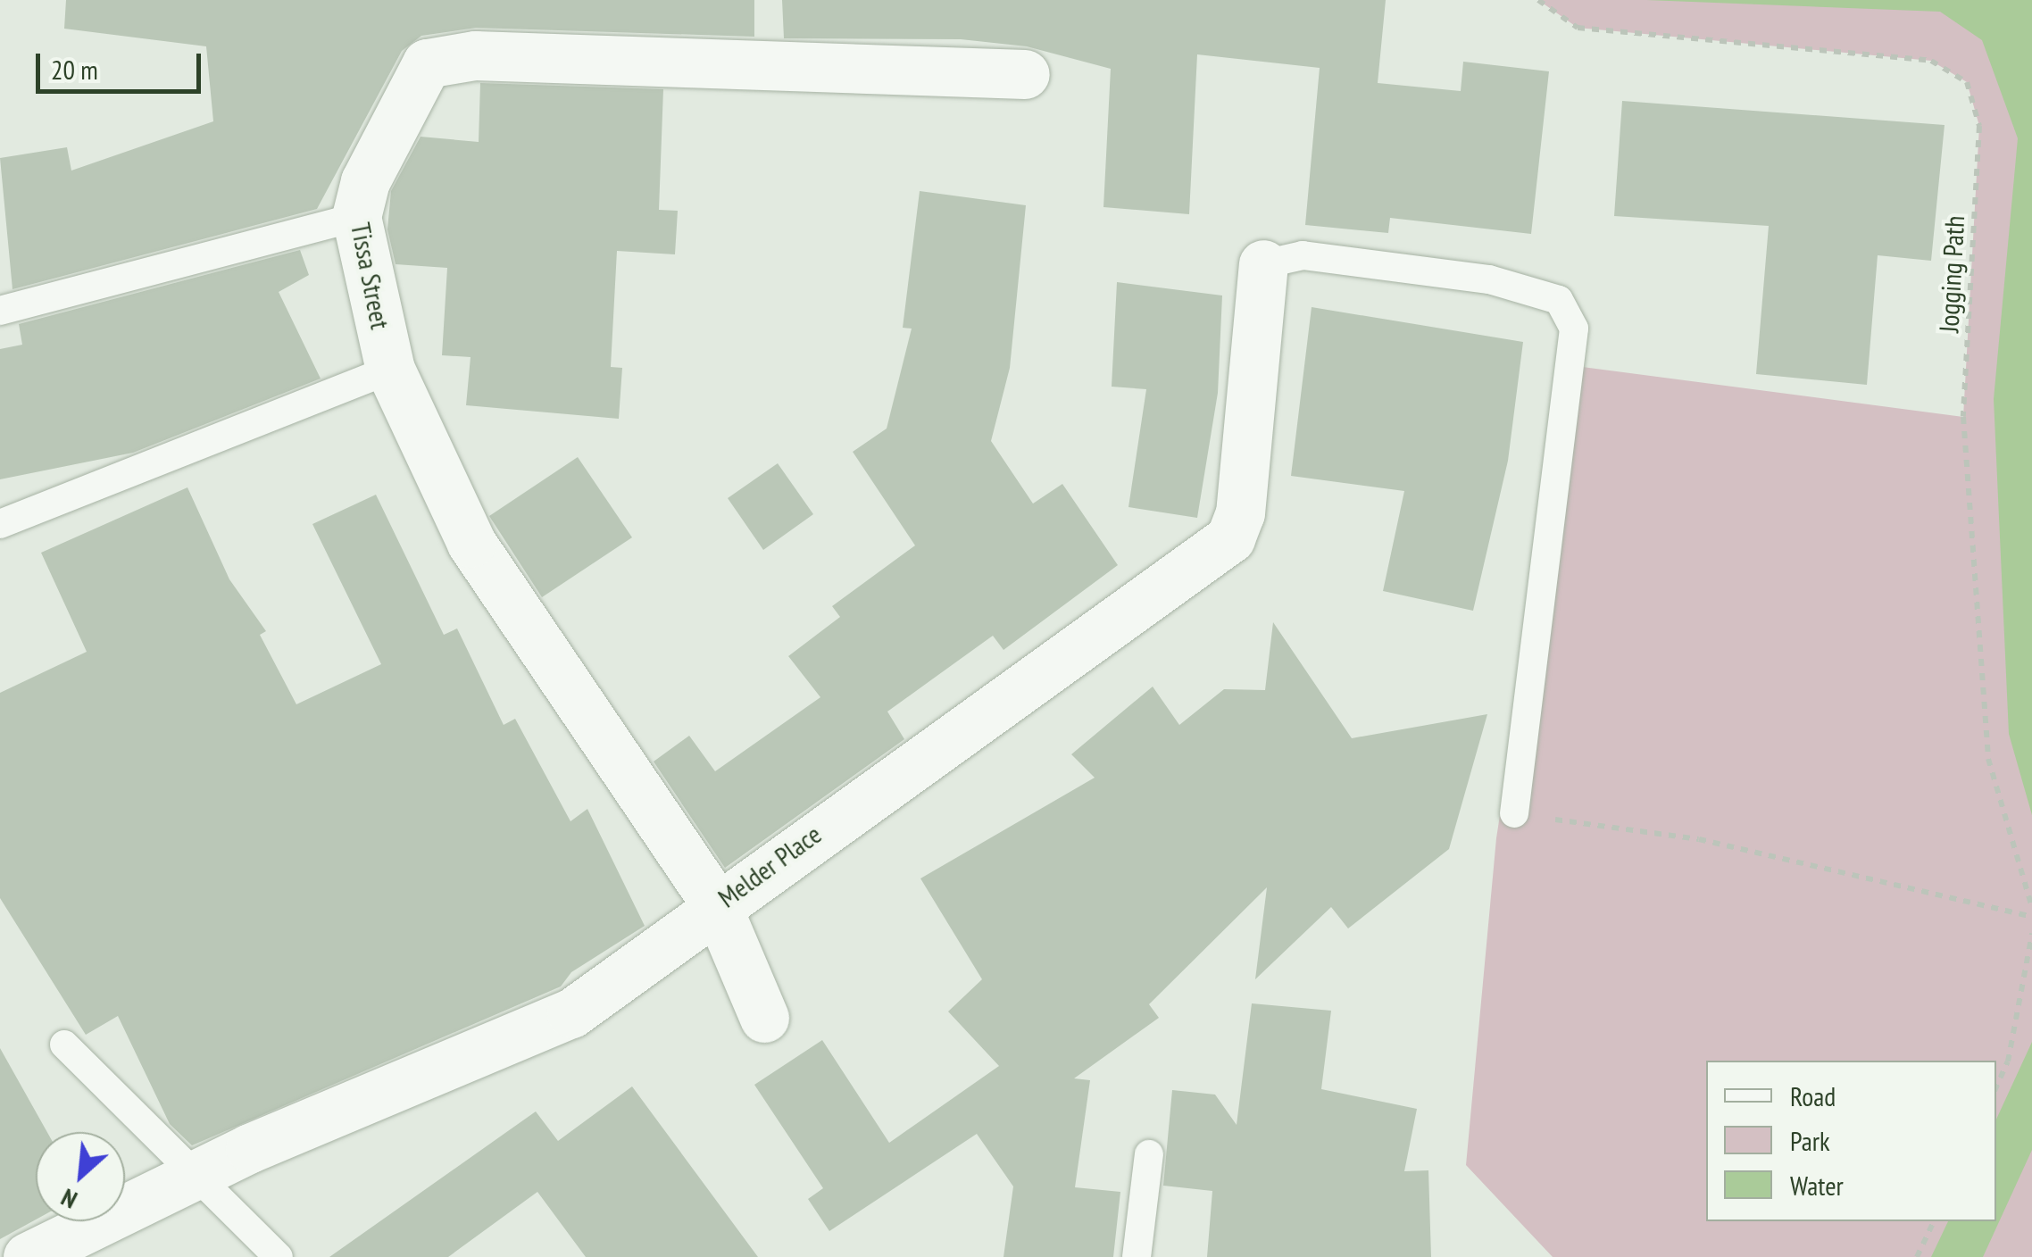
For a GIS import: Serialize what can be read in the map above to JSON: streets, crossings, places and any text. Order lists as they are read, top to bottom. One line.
{"streets":{"street":["Tissa Street","Melder Place"],"path":["Jogging Path"]},"crossings":[["Tissa Street","Melder Place"]],"legend":["Road","Park","Water"],"scale_bar":"20 m","north":"bottom left"}
